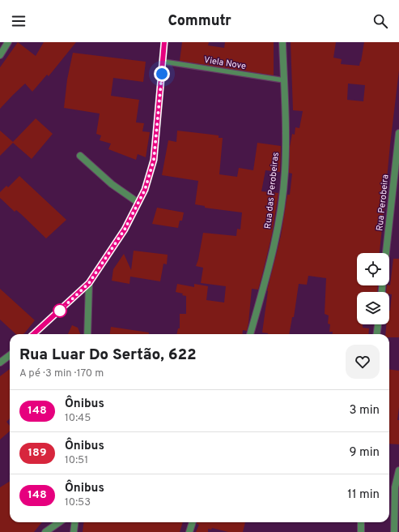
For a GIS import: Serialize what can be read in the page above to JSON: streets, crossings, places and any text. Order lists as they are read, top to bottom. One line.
{"streets":{"street":["Rua das Perobeiras","Rua Perobeira"],"lane":["Viela Nove"]},"crossings":[["Viela Nove","Rua das Perobeiras"]],"lines":["bus line 148"],"page":{"header":"Commutr","heading":["Rua Luar Do Sertão, 622","A pé · 3 min · 170 m"],"list":[{"mark":"148","name":"Ônibus","note":"10:45","value":"3 min"},{"mark":"189","name":"Ônibus","note":"10:51","value":"9 min"},{"mark":"148","name":"Ônibus","note":"10:53","value":"11 min"}]}}
